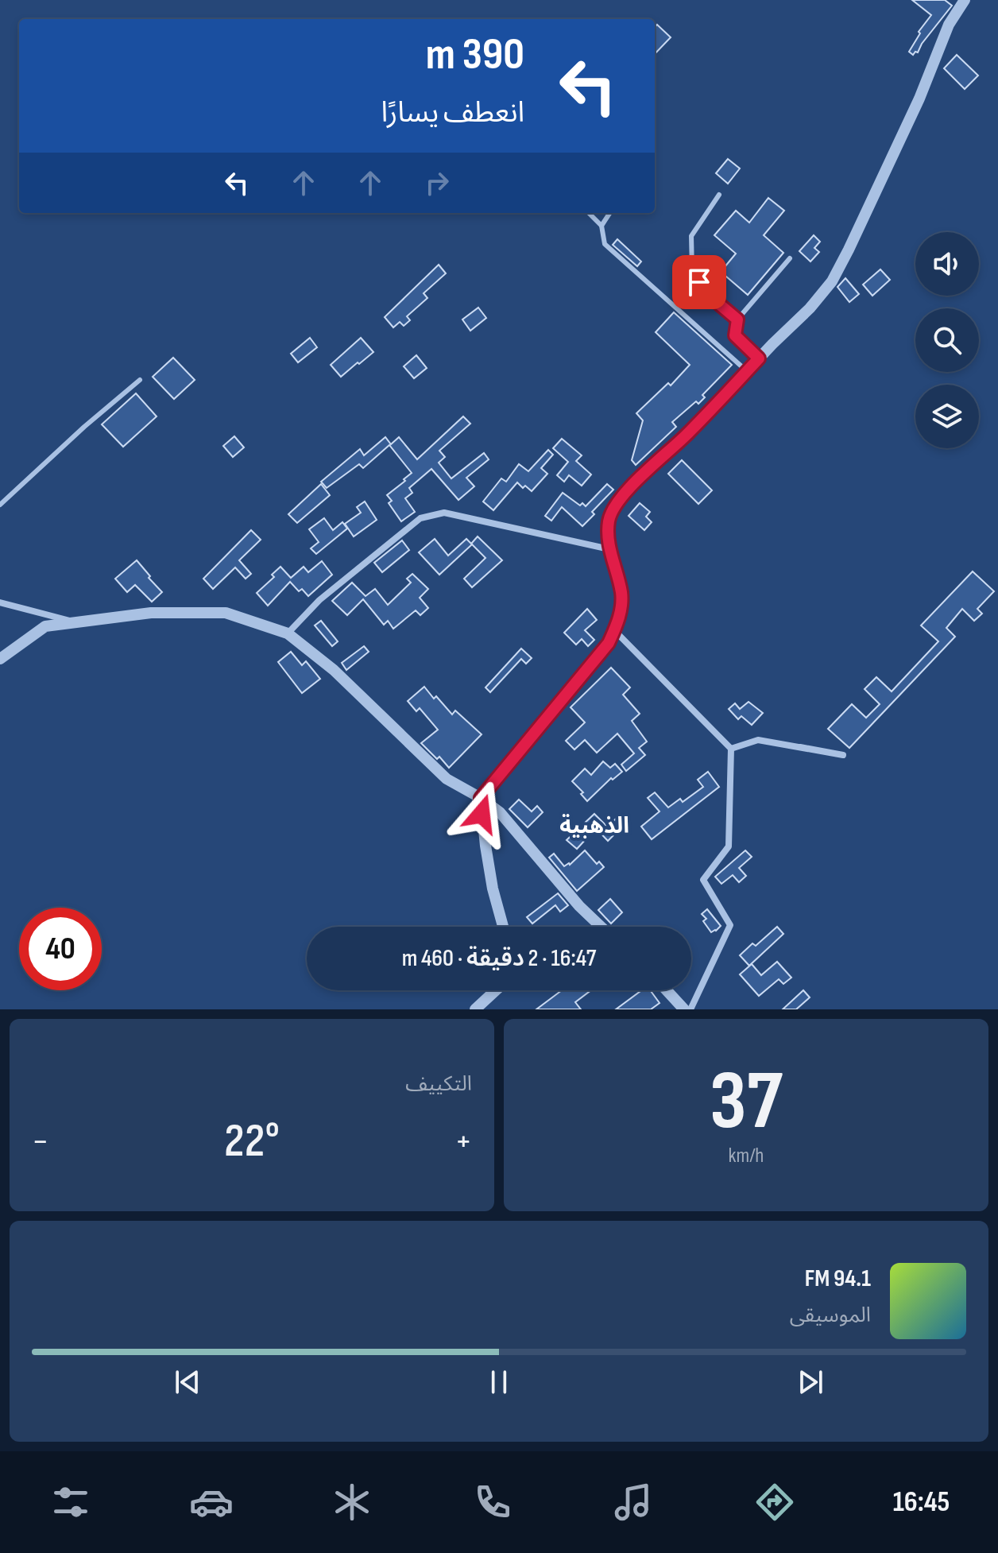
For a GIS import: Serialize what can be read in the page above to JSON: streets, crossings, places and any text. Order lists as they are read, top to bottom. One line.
{"districts":["الذهبية"],"page":{"turn":["390 m","انعطف يسارًا"],"limit":"40","trip":"16:47 · 2 دقيقة · 460 m","tile":[["37","km/h"],"التكييف"],"heat":["−","22°","+"],"song":["94.1 FM","الموسيقى"],"tabs":"16:45"}}
